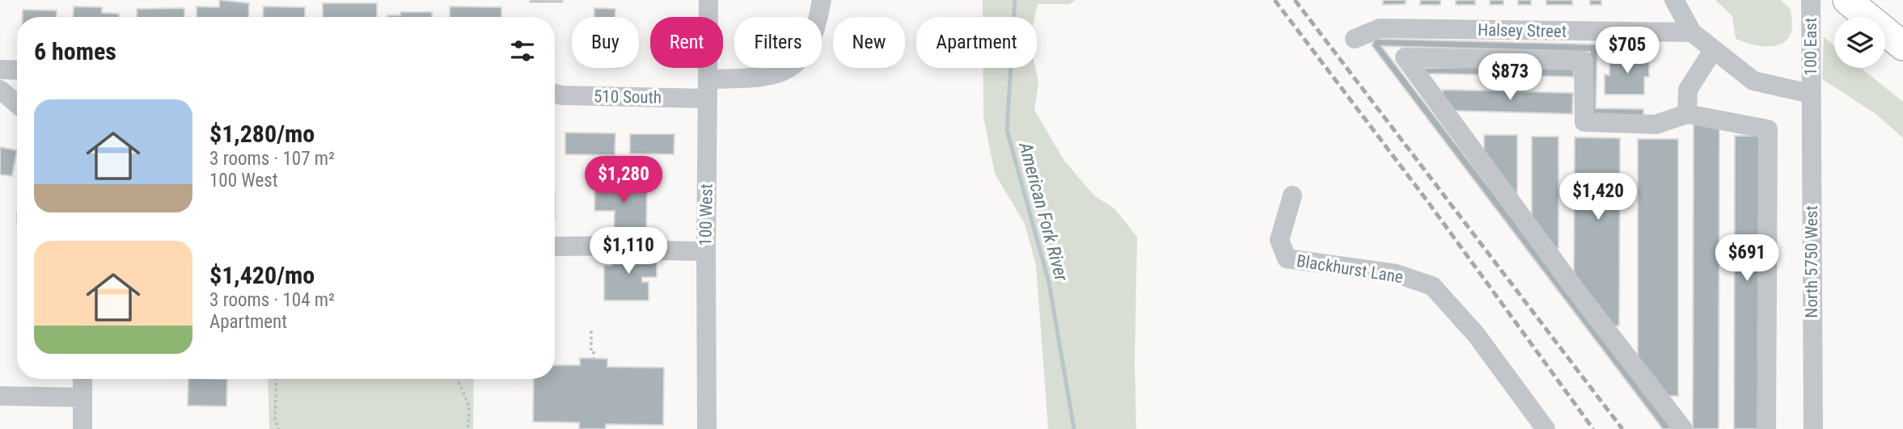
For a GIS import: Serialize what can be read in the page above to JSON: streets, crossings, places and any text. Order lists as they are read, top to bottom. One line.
{"streets":{"street":["Halsey Street","100 East","510 South","100 West","North 5750 West","Blackhurst Lane"]},"crossings":[["100 East","North 5750 West"],["510 South","100 West"]],"water":["American Fork River"],"page":{"chip":["Buy","Rent","Filters","New","Apartment"],"heading":"6 homes","price":["$705","$873","$1,280","$1,420","$1,110","$691"],"list":[{"name":"$1,280/mo","note":"3 rooms · 107 m² · 100 West"},{"name":"$1,420/mo","note":"3 rooms · 104 m² · Apartment"}]}}
